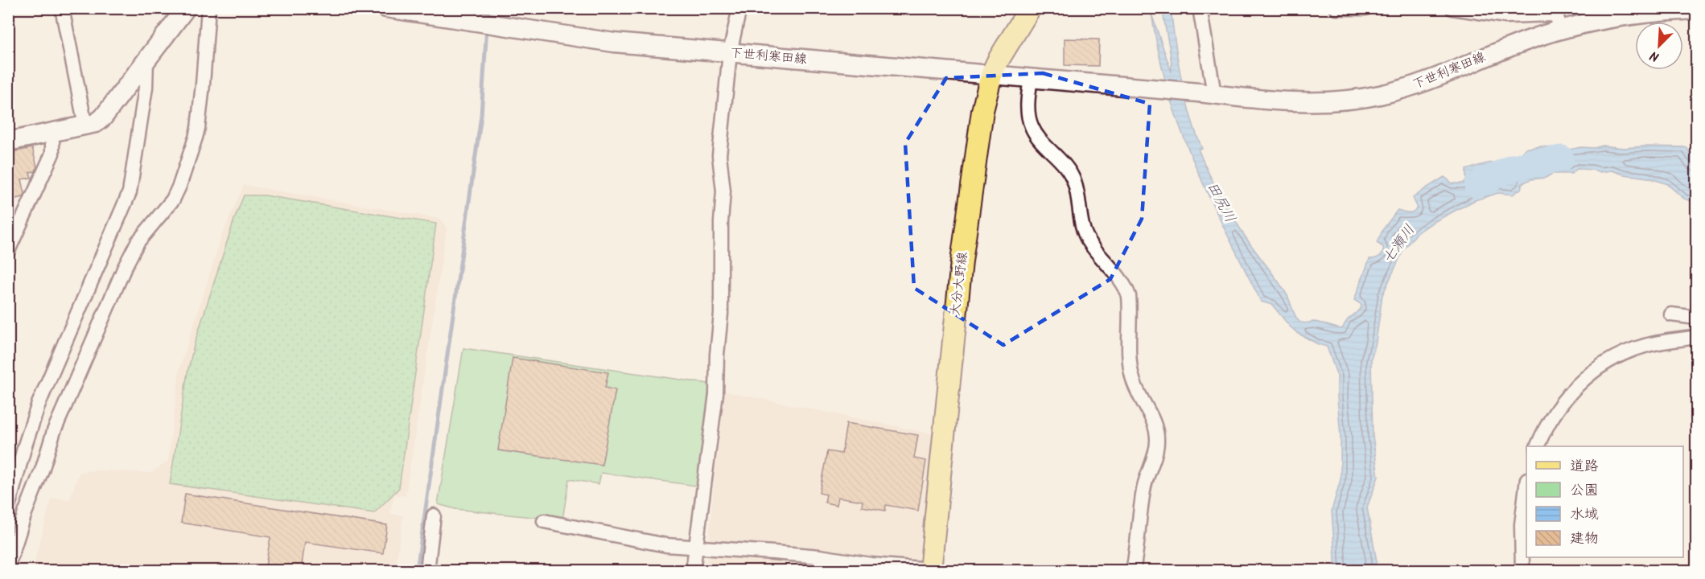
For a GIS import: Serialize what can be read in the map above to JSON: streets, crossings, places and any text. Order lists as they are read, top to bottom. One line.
{"streets":{"main road":["下世利寒田線","大分大野線"]},"crossings":[["下世利寒田線","大分大野線"]],"water":["田尻川","七瀬川"],"legend":["道路","公園","水域","建物"],"north":"bottom left"}
